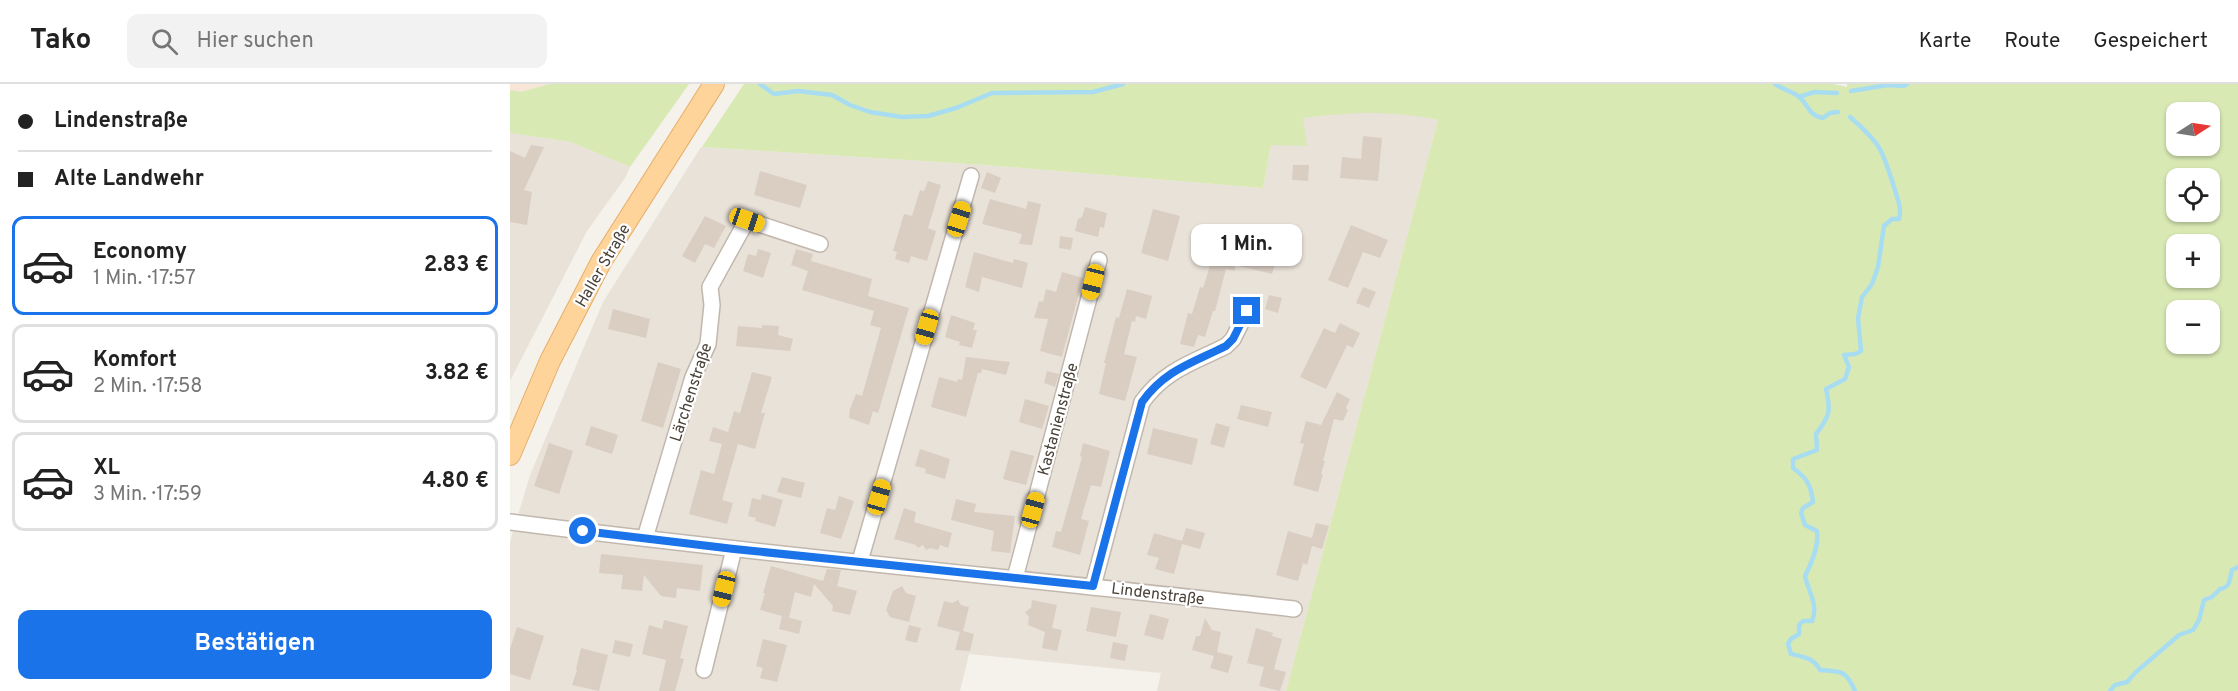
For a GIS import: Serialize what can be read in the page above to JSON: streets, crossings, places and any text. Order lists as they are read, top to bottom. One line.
{"streets":{"main road":["Haller Straße"],"street":["Lärchenstraße","Kastanienstraße","Lindenstraße"]},"crossings":[["Lärchenstraße","Lindenstraße"],["Kastanienstraße","Lindenstraße"]],"north":"right","page":{"header":"Tako","search":"Hier suchen","nav":["Karte","Route","Gespeichert"],"banner":["Lindenstraße","Alte Landwehr"],"map_buttons":["+","−"],"list":[{"name":"Economy","note":"1 Min. · 17:57","value":"2.83 €"},{"name":"Komfort","note":"2 Min. · 17:58","value":"3.82 €"},{"name":"XL","note":"3 Min. · 17:59","value":"4.80 €"}],"bubble":"1 Min.","buttons":"Bestätigen"}}
